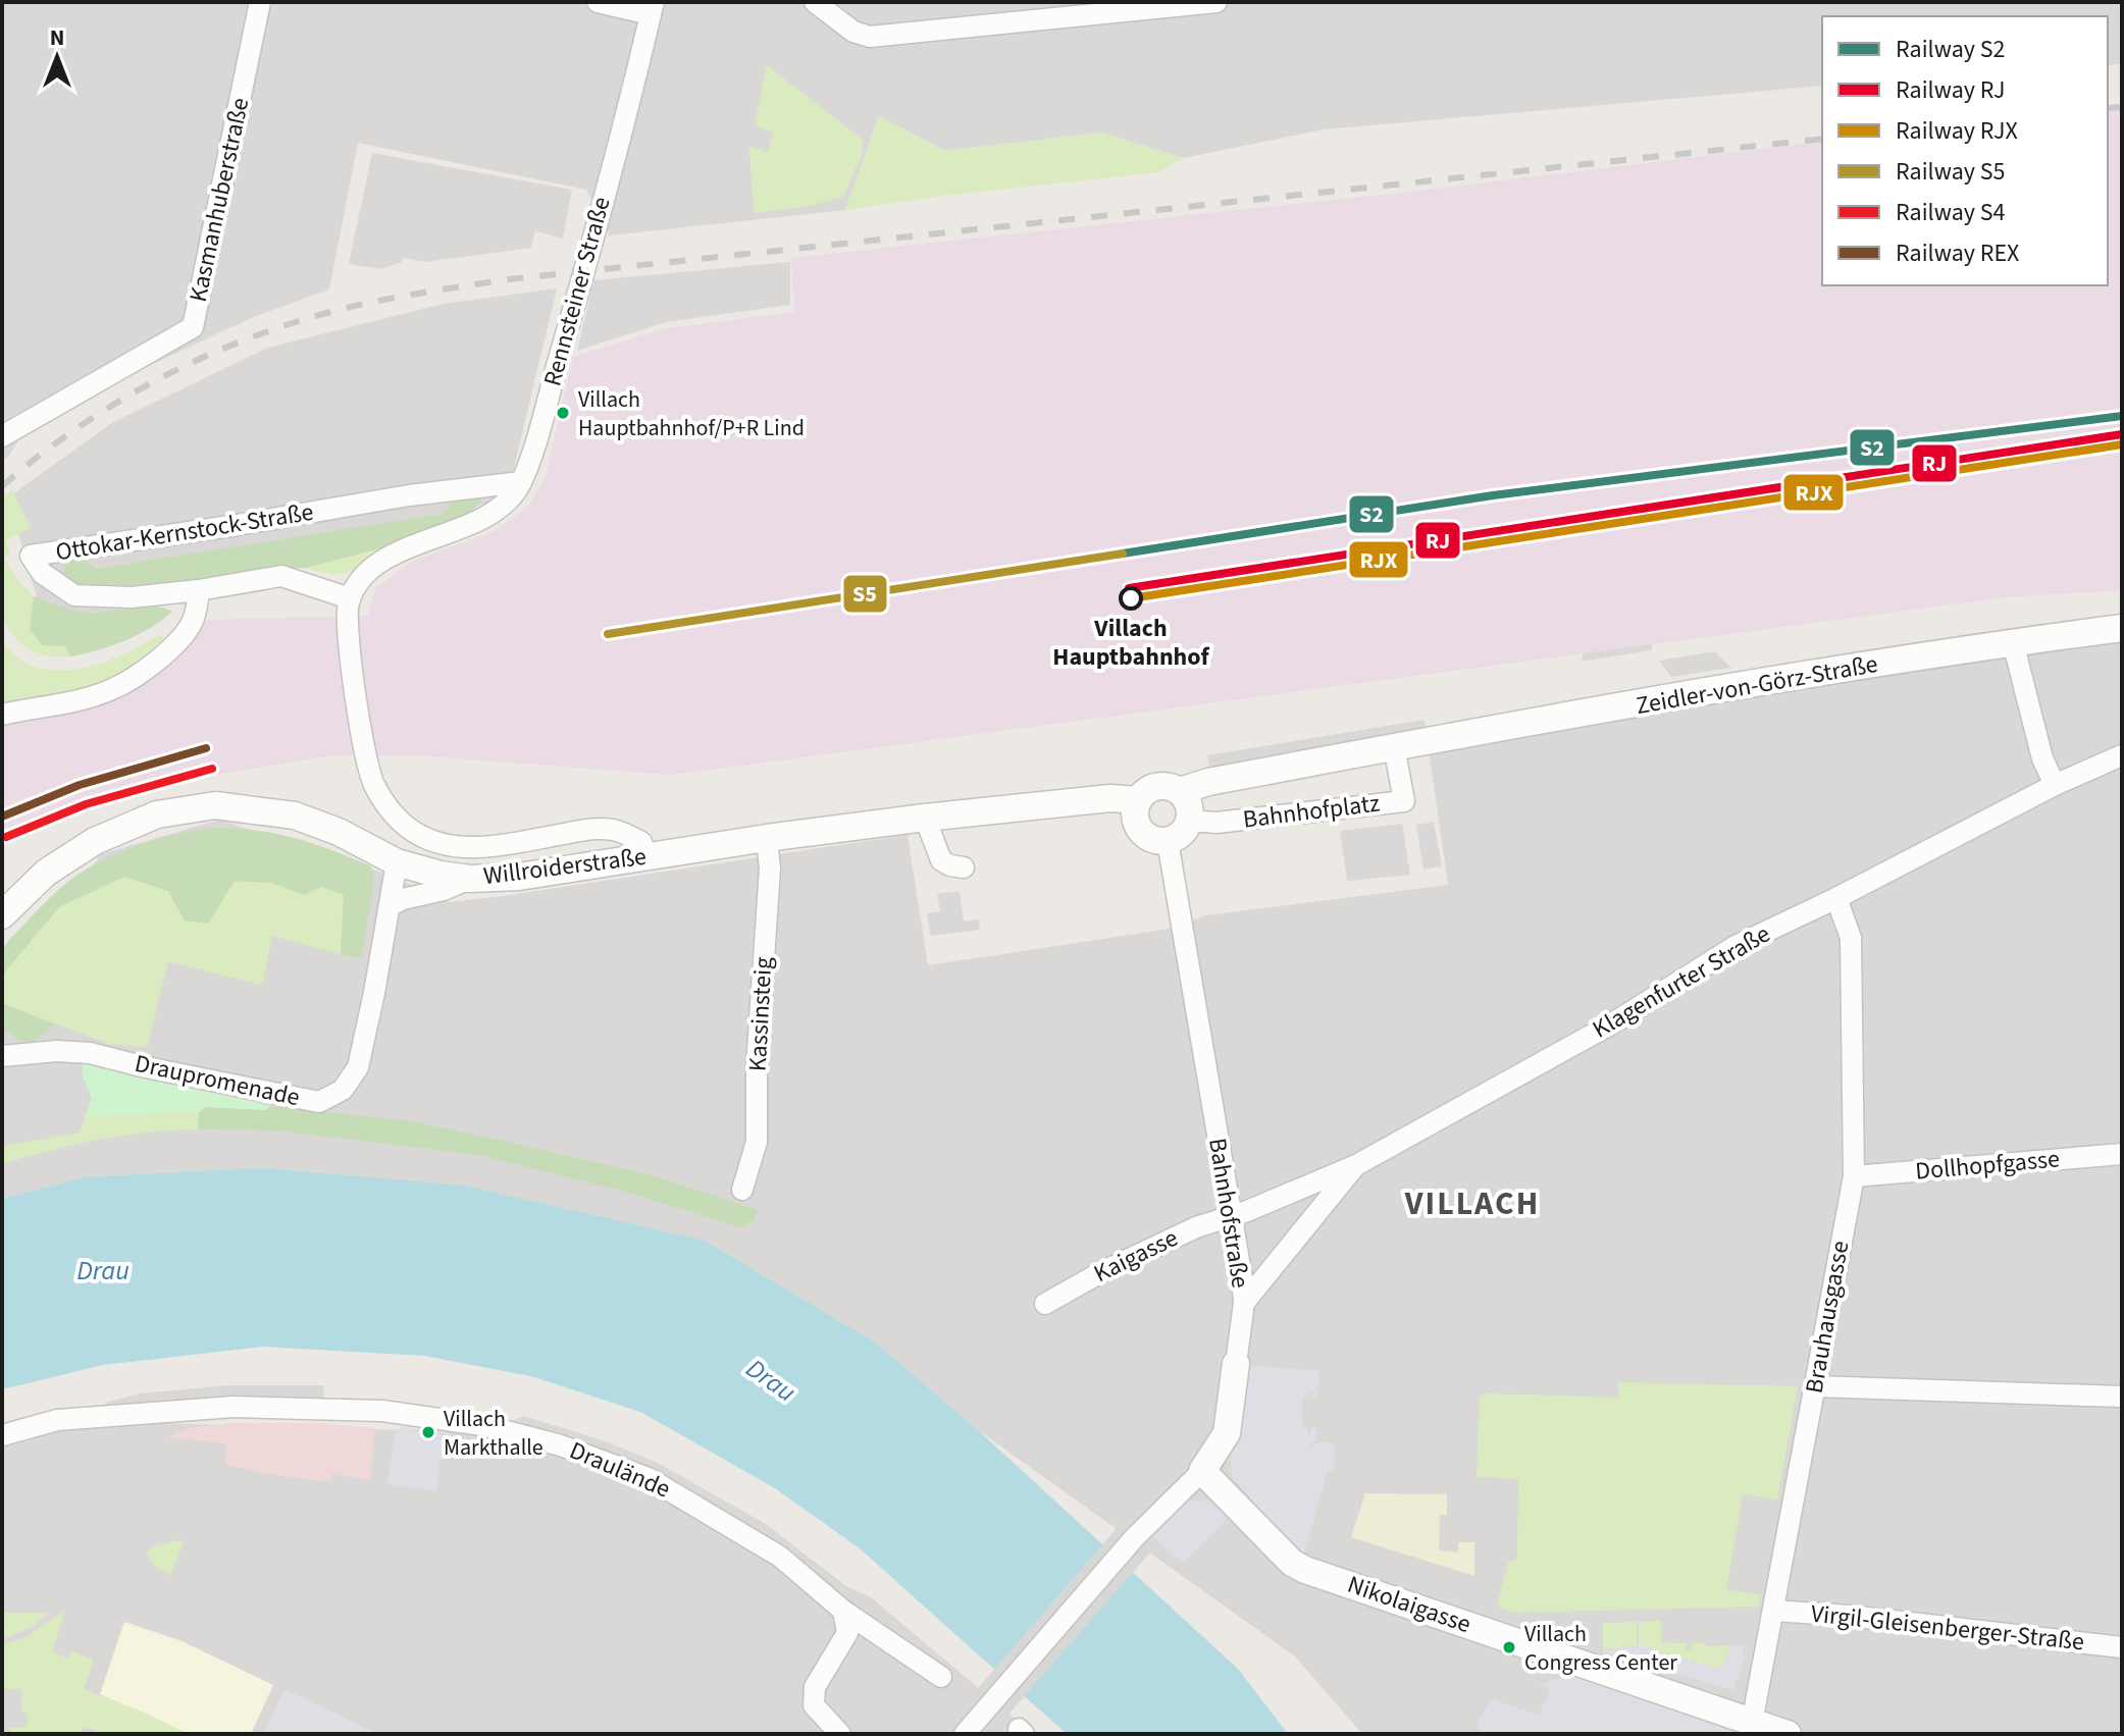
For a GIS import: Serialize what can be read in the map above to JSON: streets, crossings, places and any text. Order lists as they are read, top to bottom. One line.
{"streets":{"street":["Kasmanhuberstraße","Rennsteiner Straße","Ottokar-Kernstock-Straße","Zeidler-von-Görz-Straße","Bahnhofplatz","Willroiderstraße","Klagenfurter Straße","Kassinsteig","Draupromenade","Dollhopfgasse","Bahnhofstraße","Kaigasse","Brauhausgasse","Draulände","Nikolaigasse","Virgil-Gleisenberger-Straße"]},"crossings":[["Rennsteiner Straße","Ottokar-Kernstock-Straße"],["Zeidler-von-Görz-Straße","Bahnhofplatz"],["Bahnhofplatz","Willroiderstraße"],["Bahnhofplatz","Bahnhofstraße"],["Willroiderstraße","Kassinsteig"],["Willroiderstraße","Draupromenade"],["Klagenfurter Straße","Bahnhofstraße"],["Klagenfurter Straße","Kaigasse"],["Klagenfurter Straße","Brauhausgasse"],["Dollhopfgasse","Brauhausgasse"],["Bahnhofstraße","Kaigasse"],["Bahnhofstraße","Nikolaigasse"],["Brauhausgasse","Nikolaigasse"],["Brauhausgasse","Virgil-Gleisenberger-Straße"]],"districts":["VILLACH"],"water":["Drau"],"places":["Villach Hauptbahnhof/P+R Lind","Villach Hauptbahnhof","Villach Markthalle","Villach Congress Center"],"lines":["rail line S2","rail line RJ","rail line RJX","rail line S5","rail line REX","rail line S4"],"legend":["Railway S2","Railway RJ","Railway RJX","Railway S5","Railway S4","Railway REX"],"north":"top"}
